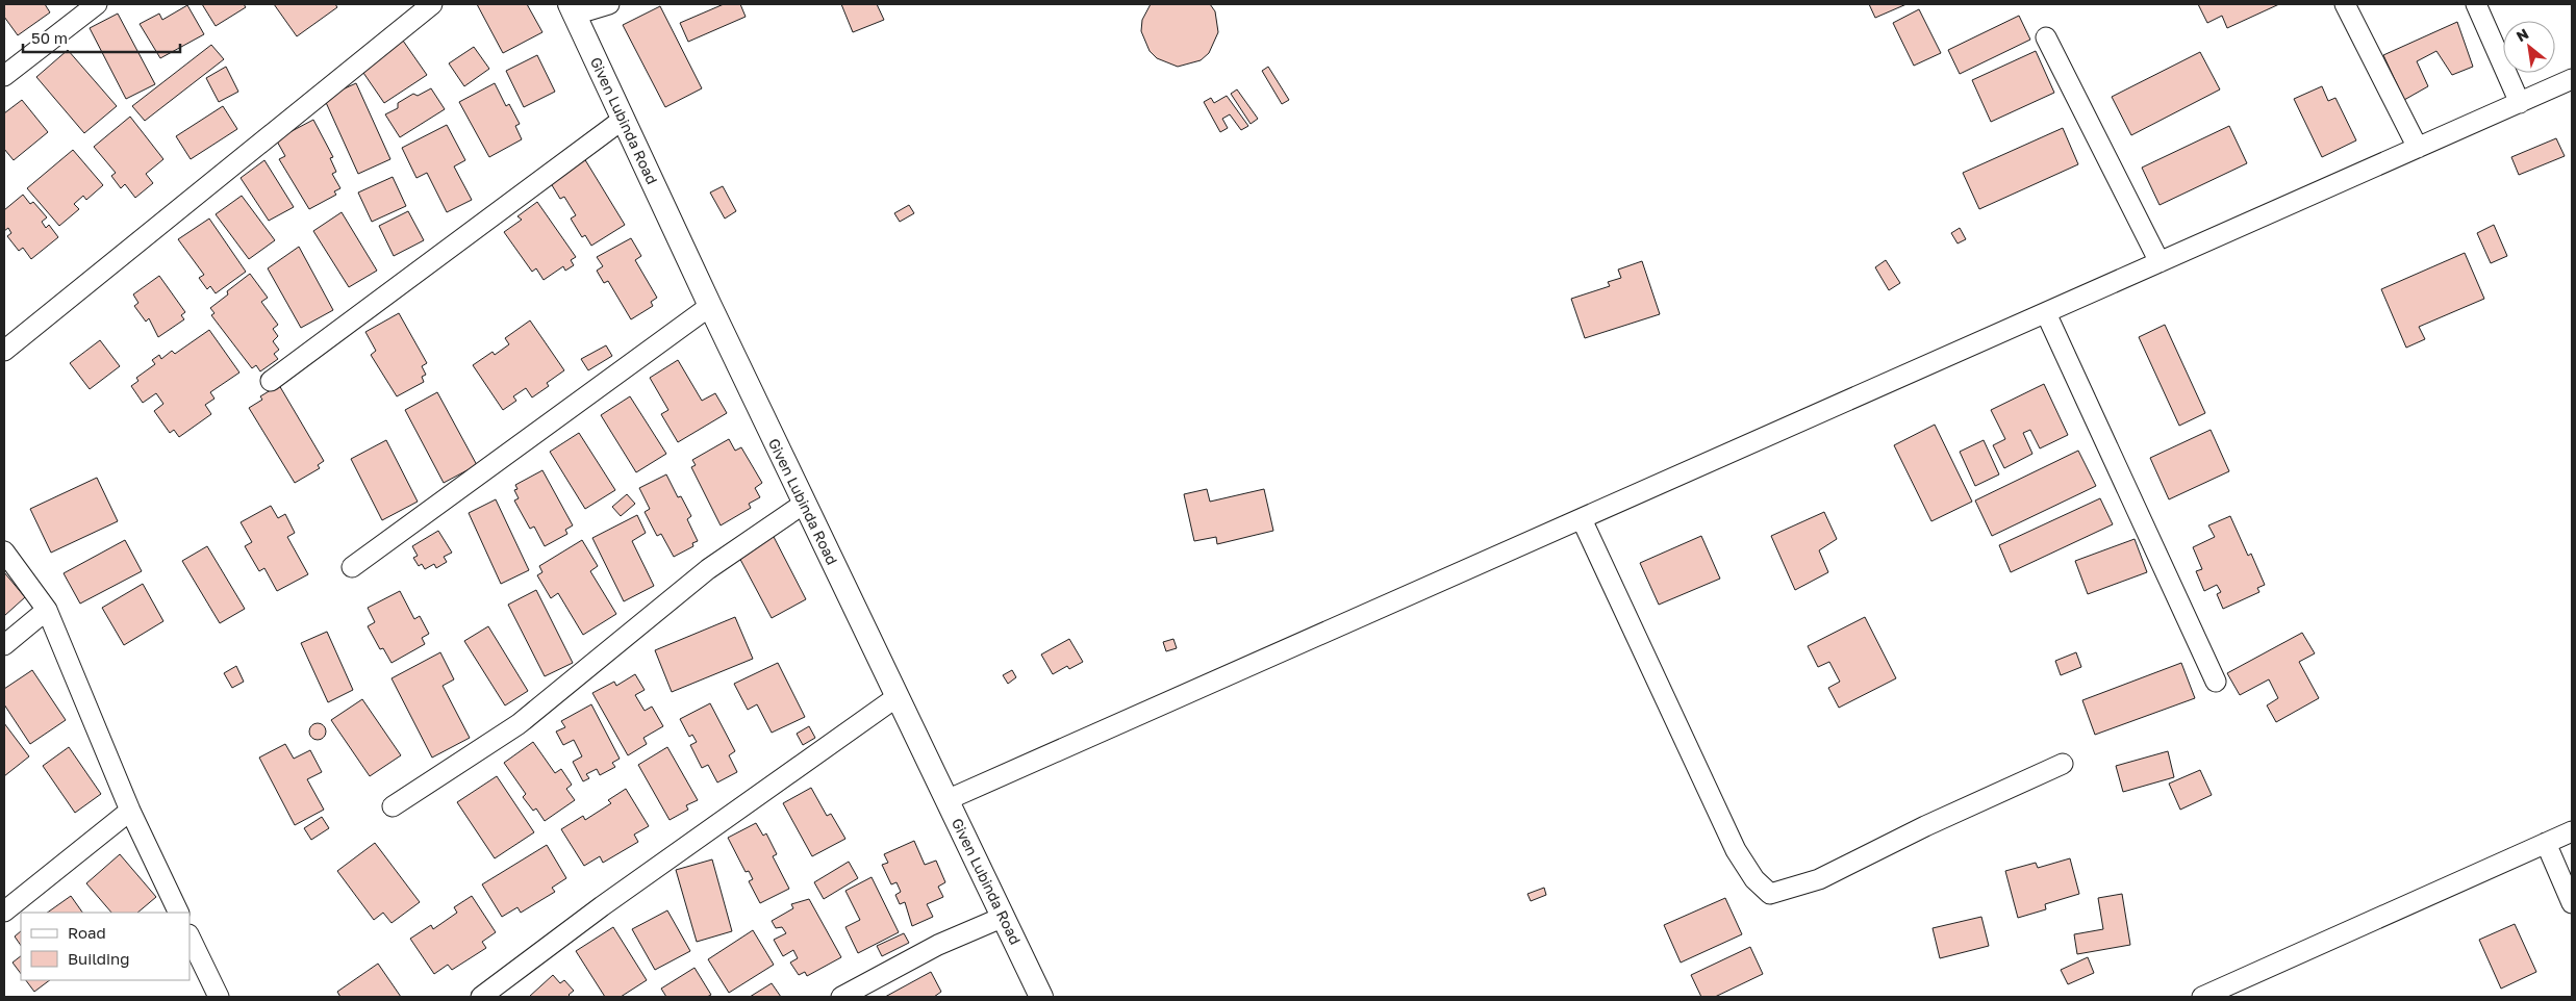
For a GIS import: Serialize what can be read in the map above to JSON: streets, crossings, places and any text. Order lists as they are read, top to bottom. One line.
{"streets":{"street":["Given Lubinda Road"]},"legend":["Road","Building"],"scale_bar":"50 m","north":"top left"}
